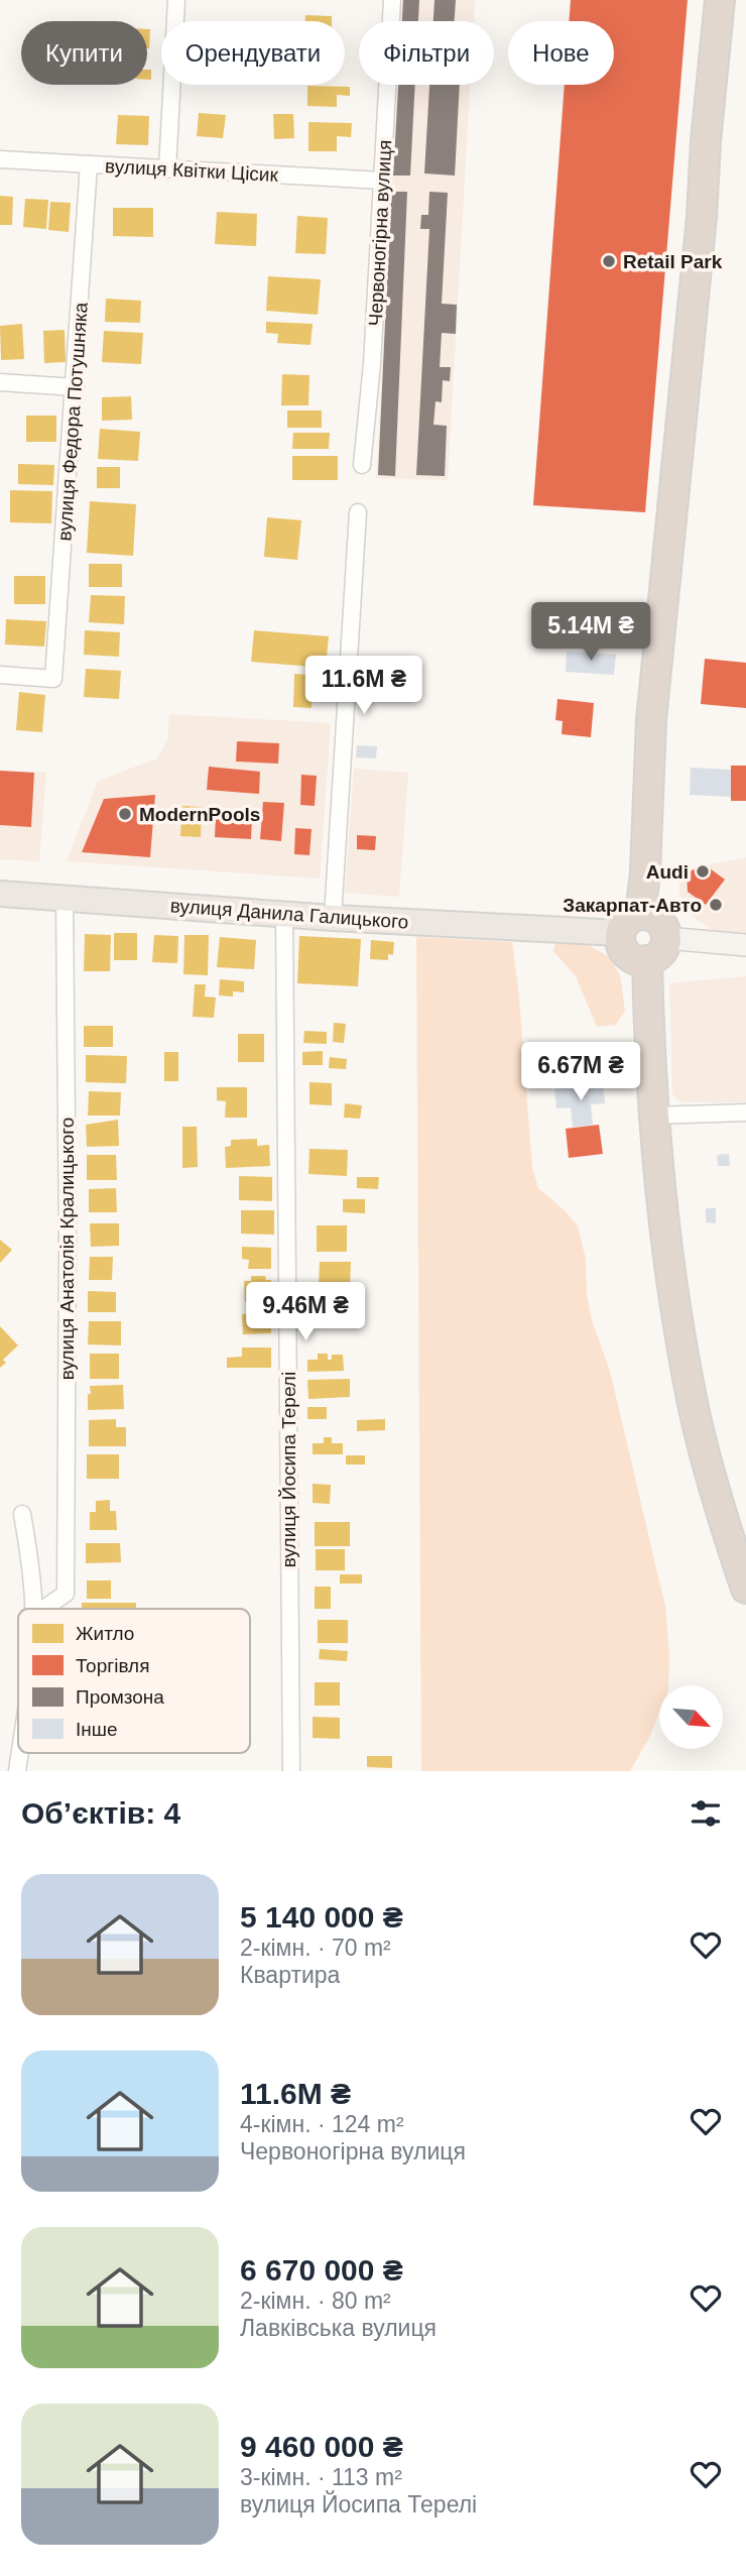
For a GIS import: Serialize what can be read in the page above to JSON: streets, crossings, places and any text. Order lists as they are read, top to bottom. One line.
{"streets":{"main road":["вулиця Данила Галицького"],"street":["вулиця Квітки Цісик","Червоногірна вулиця","вулиця Федора Потушняка","вулиця Анатолія Кралицького","вулиця Йосипа Терелі"]},"crossings":[["вулиця Квітки Цісик","Червоногірна вулиця"],["вулиця Квітки Цісик","вулиця Федора Потушняка"],["вулиця Данила Галицького","вулиця Анатолія Кралицького"],["вулиця Данила Галицького","вулиця Йосипа Терелі"]],"places":["Retail Park","ModernPools","Audi","Закарпат-Авто"],"legend":["Житло","Торгівля","Промзона","Інше"],"north":"bottom right","page":{"chip":["Купити","Орендувати","Фільтри","Нове"],"price":["5.14M ₴","11.6M ₴","6.67M ₴","9.46M ₴"],"heading":"Об’єктів: 4","list":[{"name":"5 140 000 ₴","note":"2-кімн. · 70 m² · Квартира"},{"name":"11.6M ₴","note":"4-кімн. · 124 m² · Червоногірна вулиця"},{"name":"6 670 000 ₴","note":"2-кімн. · 80 m² · Лавківська вулиця"},{"name":"9 460 000 ₴","note":"3-кімн. · 113 m² · вулиця Йосипа Терелі"}]}}
